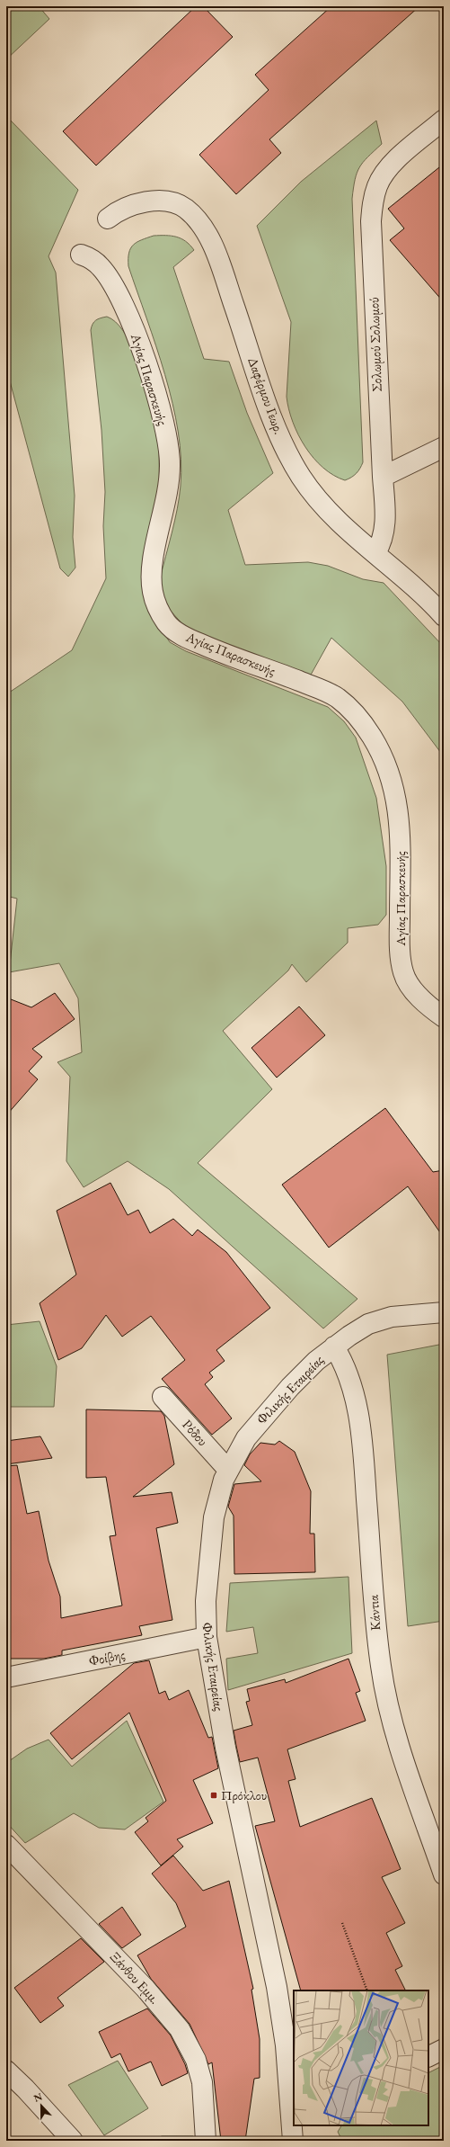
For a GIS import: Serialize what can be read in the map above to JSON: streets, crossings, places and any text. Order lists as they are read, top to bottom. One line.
{"streets":{"street":["Σολωμού Σολωμού","Αγίας Παρασκευής","Δαφέρμου Γεωρ.","Φιλικής Εταιρείας","Ρόδου","Κάντια","Φοίβης","Ξάνθου Εμμ."]},"crossings":[["Σολωμού Σολωμού","Δαφέρμου Γεωρ."],["Φιλικής Εταιρείας","Ρόδου"],["Φιλικής Εταιρείας","Κάντια"],["Φιλικής Εταιρείας","Φοίβης"]],"places":{"transit":["Πρόκλου"]},"north":"top"}
